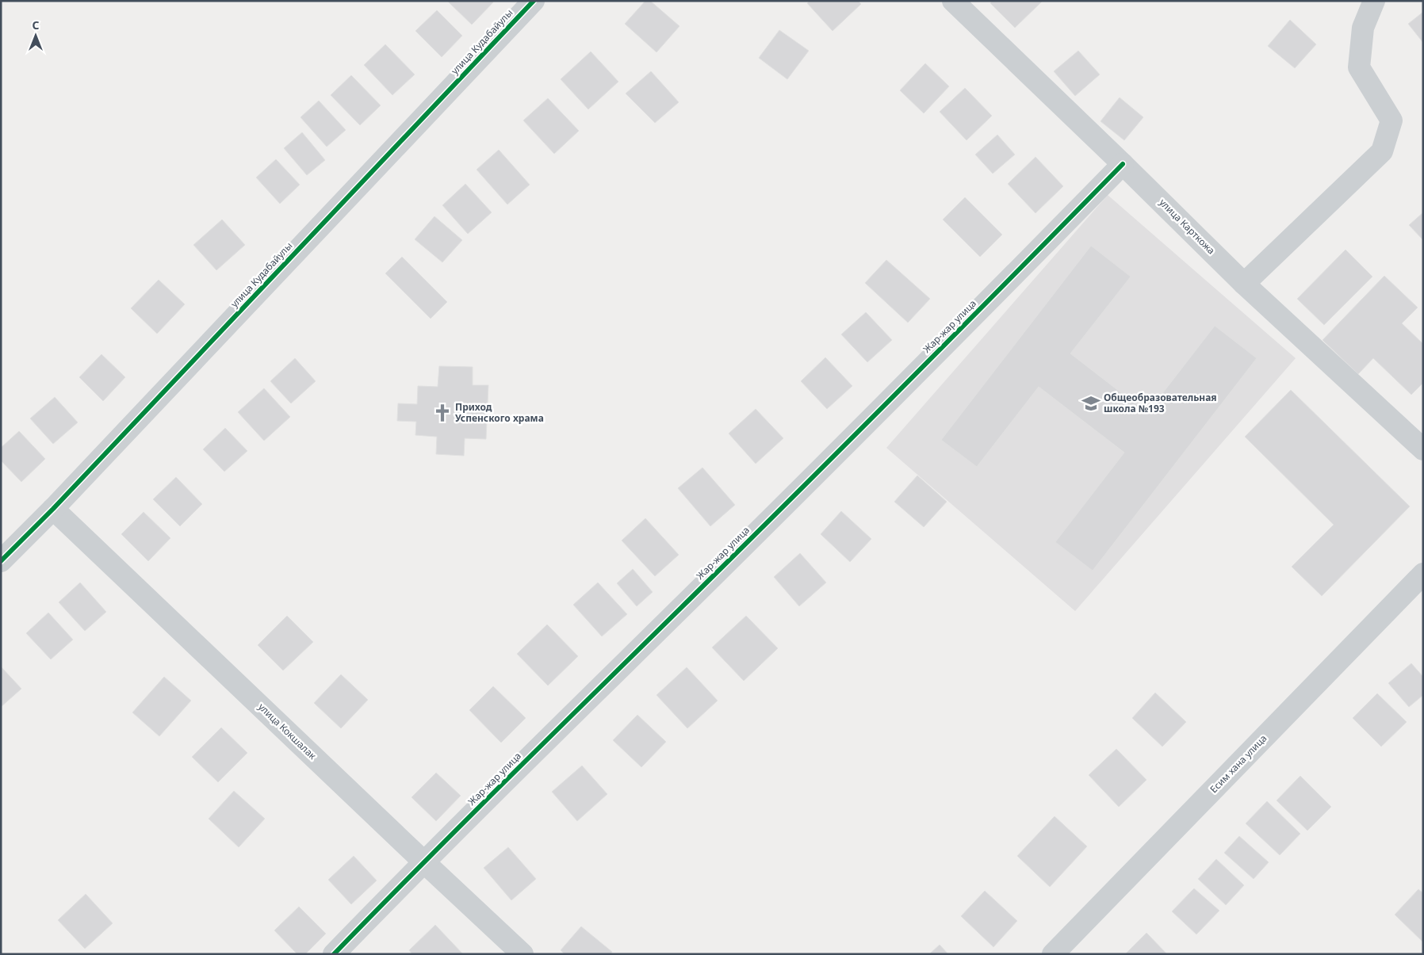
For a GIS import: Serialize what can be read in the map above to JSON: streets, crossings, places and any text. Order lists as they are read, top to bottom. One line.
{"streets":{"street":["улица Кудабайулы","улица Карткожа","Жар-жар улица","улица Кокшалак","Есим хана улица"]},"crossings":[["улица Кудабайулы","улица Кокшалак"],["улица Карткожа","Жар-жар улица"],["Жар-жар улица","улица Кокшалак"]],"places":{"school or university":["Общеобразовательная школа №193"],"church":["Приход Успенского храма"]},"north":"top"}
